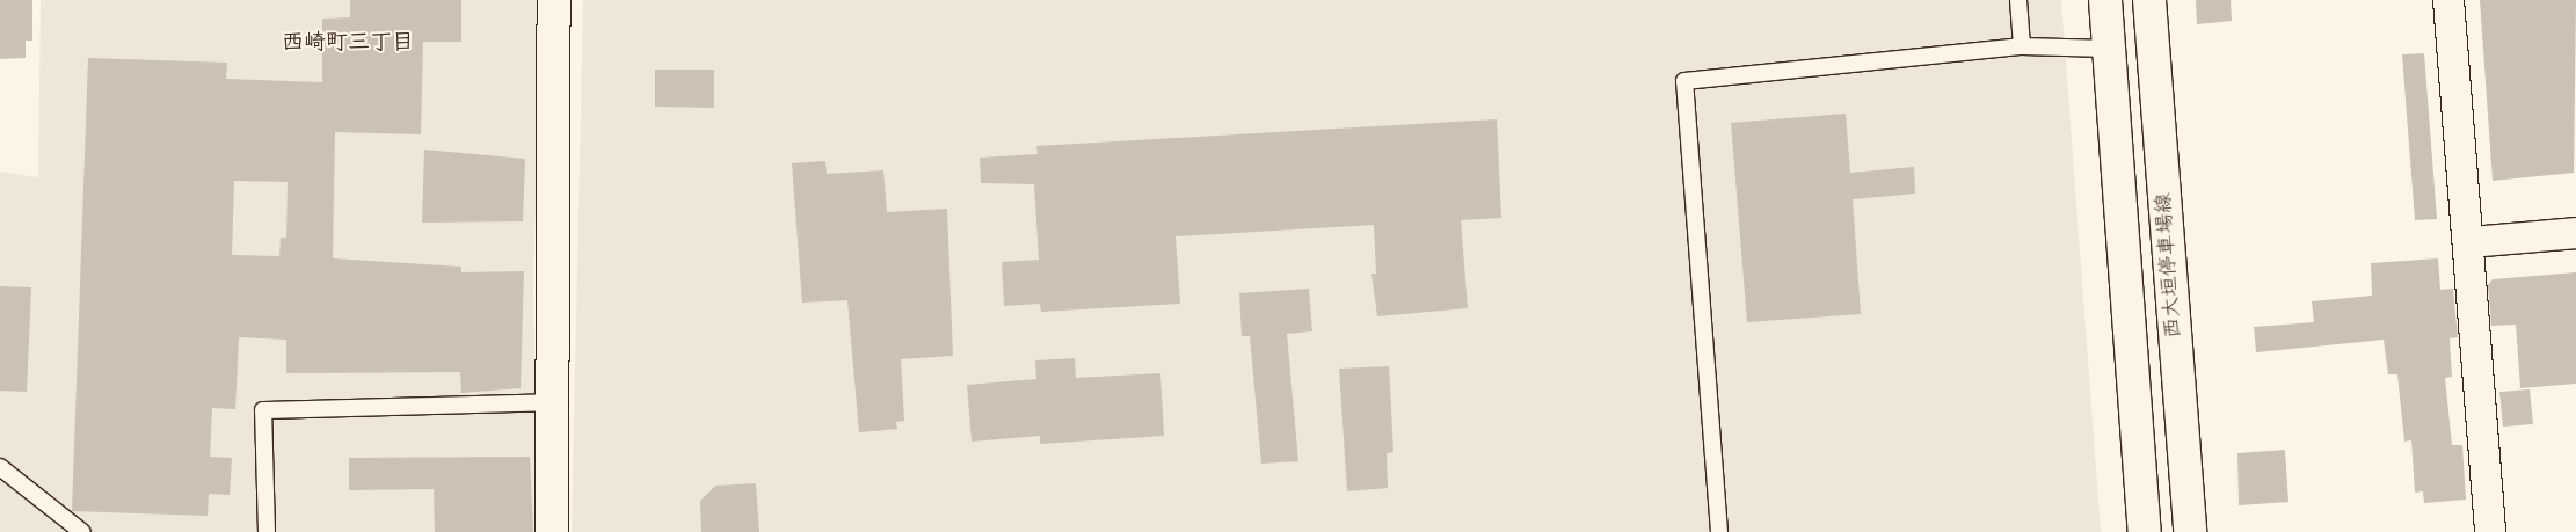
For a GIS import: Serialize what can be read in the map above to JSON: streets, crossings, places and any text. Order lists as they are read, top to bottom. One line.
{"streets":{"main road":["西大垣停車場線"]},"districts":["西崎町三丁目"]}
